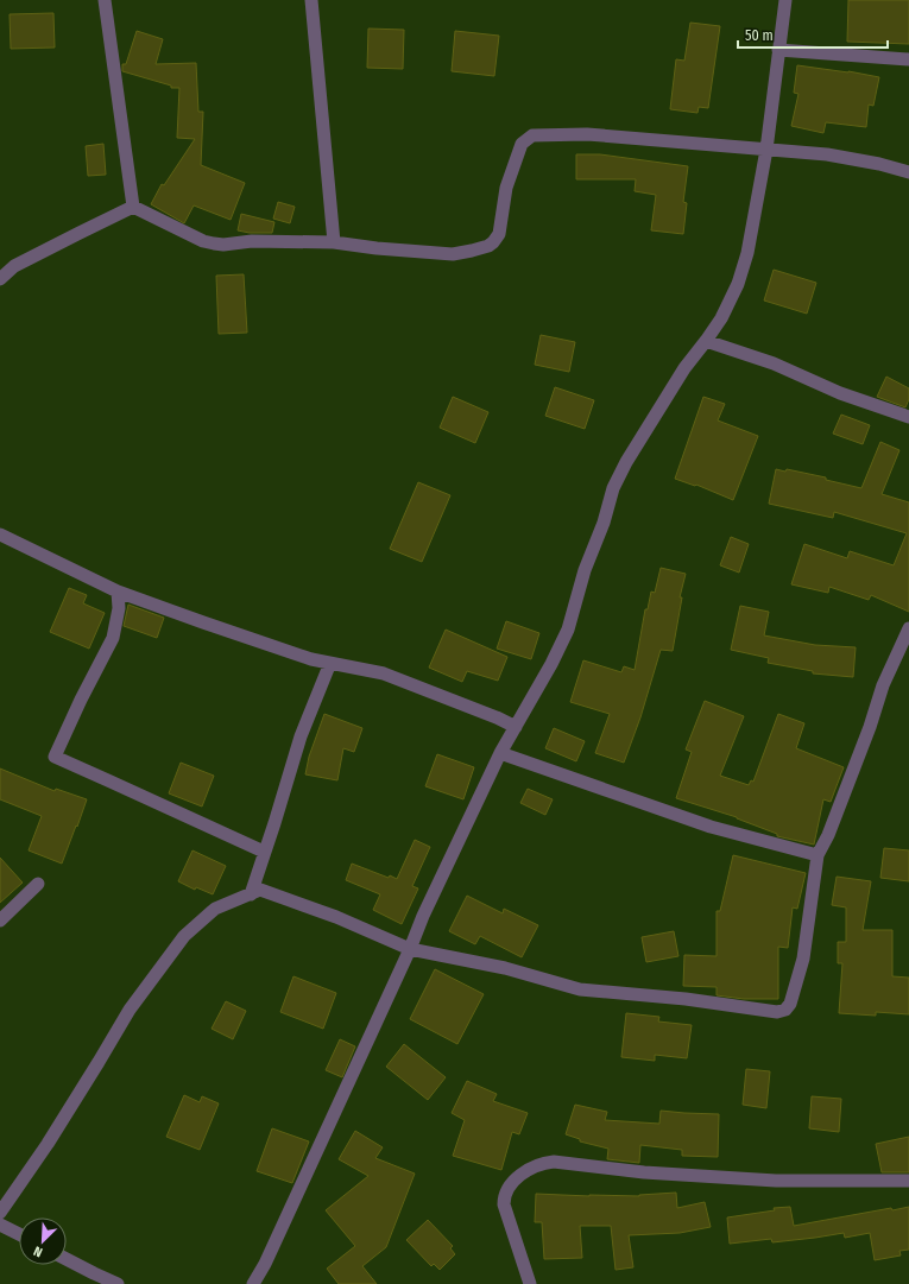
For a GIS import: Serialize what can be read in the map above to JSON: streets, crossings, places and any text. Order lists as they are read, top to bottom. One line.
{"scale_bar":"50 m","north":"bottom left"}
